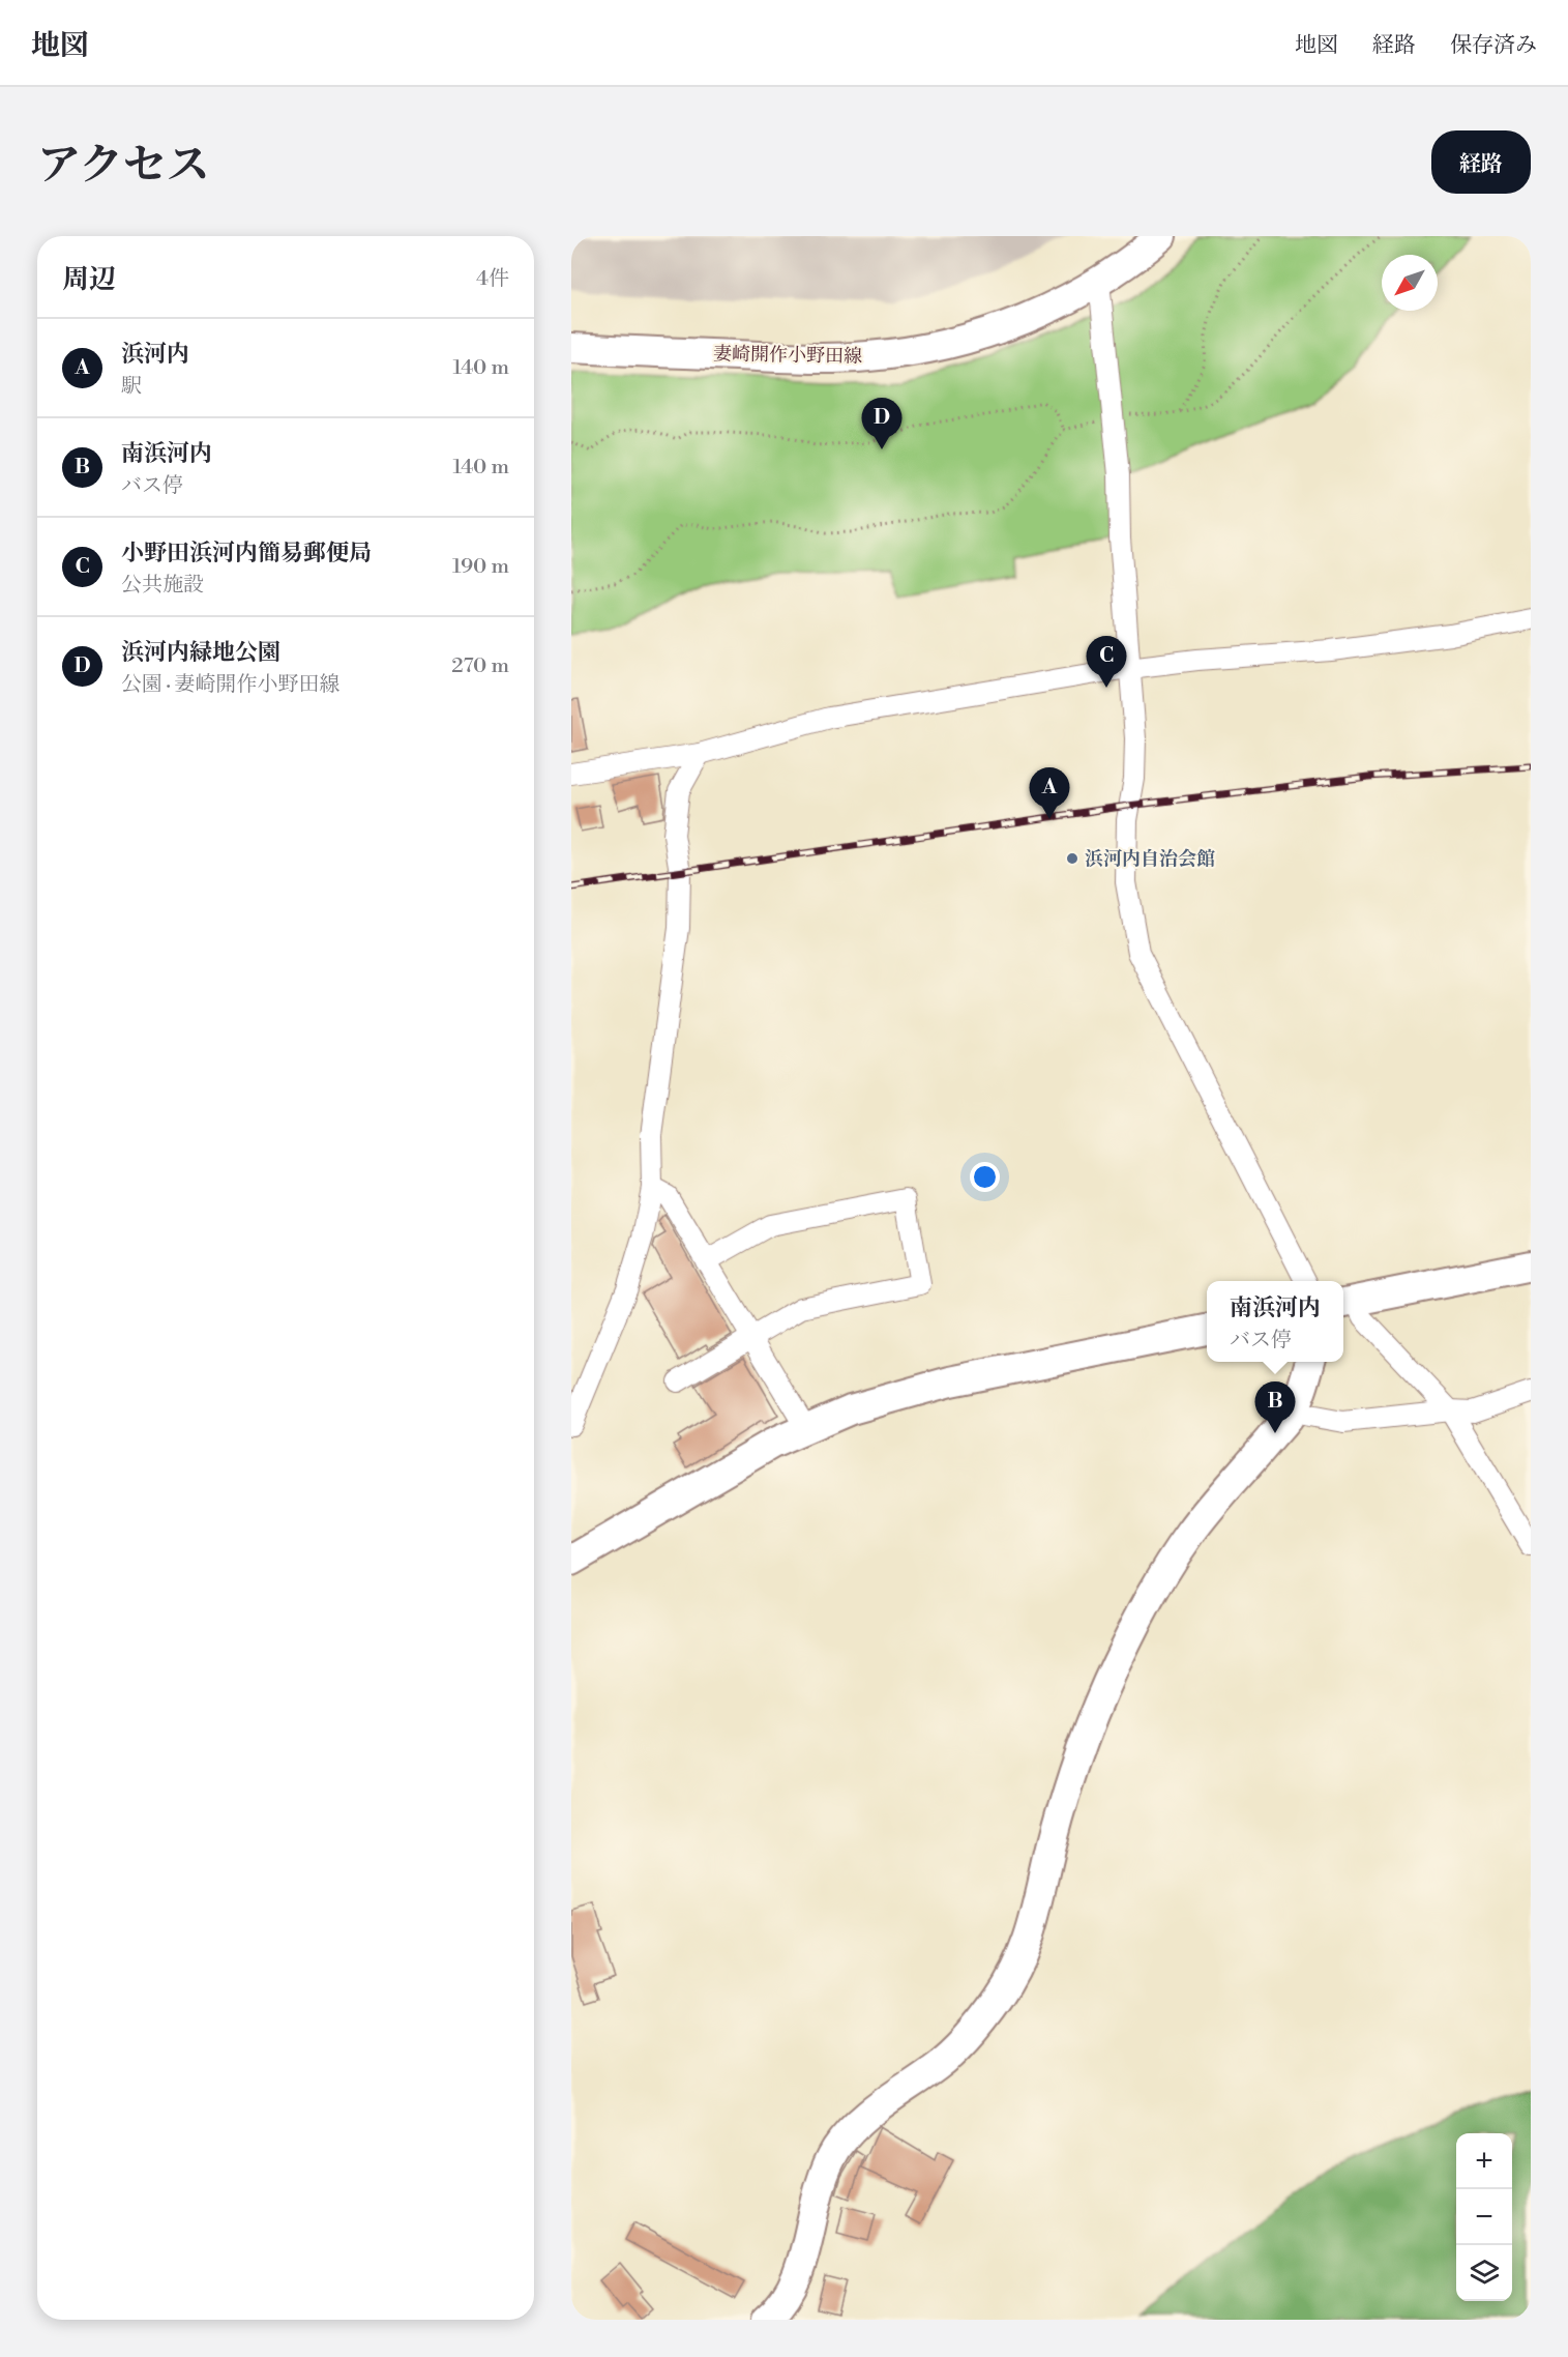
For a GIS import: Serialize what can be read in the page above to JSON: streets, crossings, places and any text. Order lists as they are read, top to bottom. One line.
{"streets":{"street":["妻崎開作小野田線"]},"places":["浜河内自治会館"],"north":"bottom left","page":{"header":"地図","nav":["地図","経路","保存済み"],"title":"アクセス","buttons":"経路","heading":["周辺","4件"],"list":[{"mark":"A","name":"浜河内","note":"駅","value":"140 m"},{"mark":"B","name":"南浜河内","note":"バス停","value":"140 m"},{"mark":"C","name":"小野田浜河内簡易郵便局","note":"公共施設","value":"190 m"},{"mark":"D","name":"浜河内緑地公園","note":"公園 · 妻崎開作小野田線","value":"270 m"}],"pins":["D","C","A","B"],"popup":["南浜河内","バス停"],"map_buttons":["+","−"]}}
